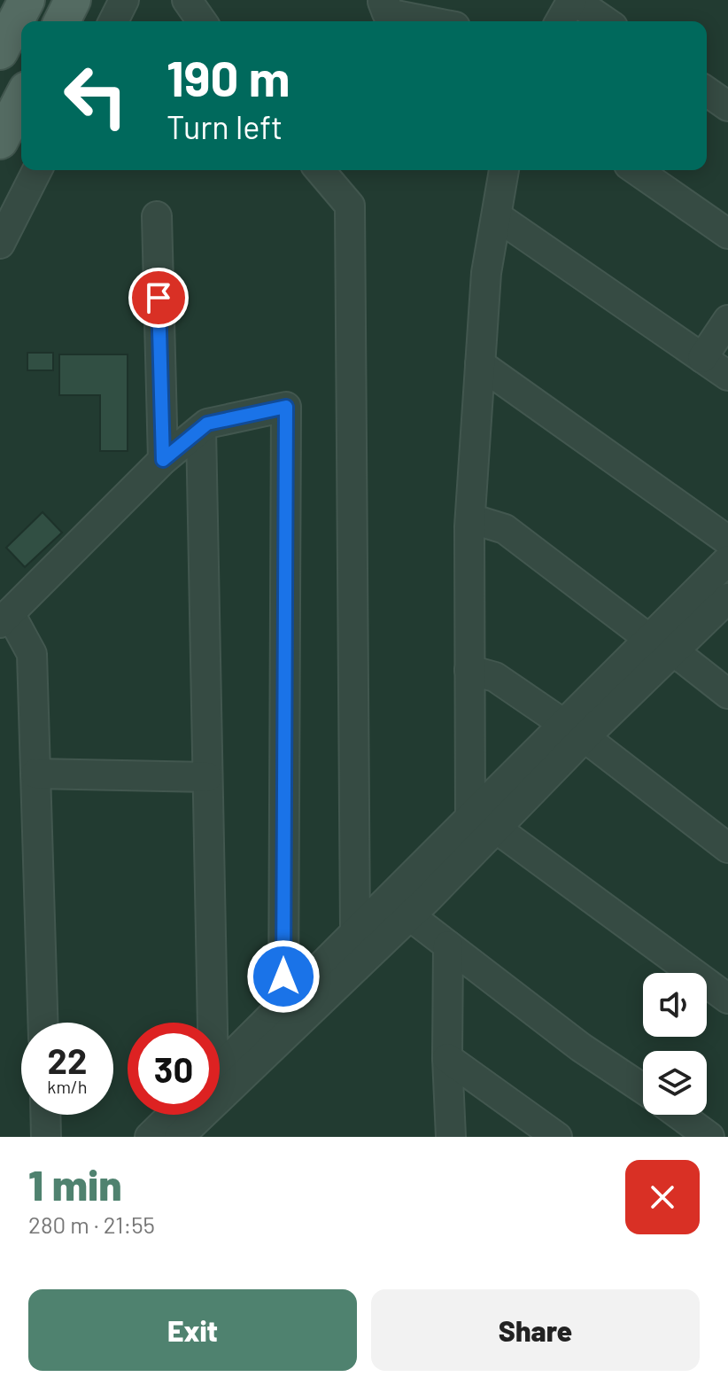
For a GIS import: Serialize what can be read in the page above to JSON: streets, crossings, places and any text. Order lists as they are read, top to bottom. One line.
{"page":{"turn":["190 m","Turn left"],"speed":"22 km/h","limit":"30","heading":["1 min","280 m · 21:55"],"buttons":["Exit","Share"]}}
